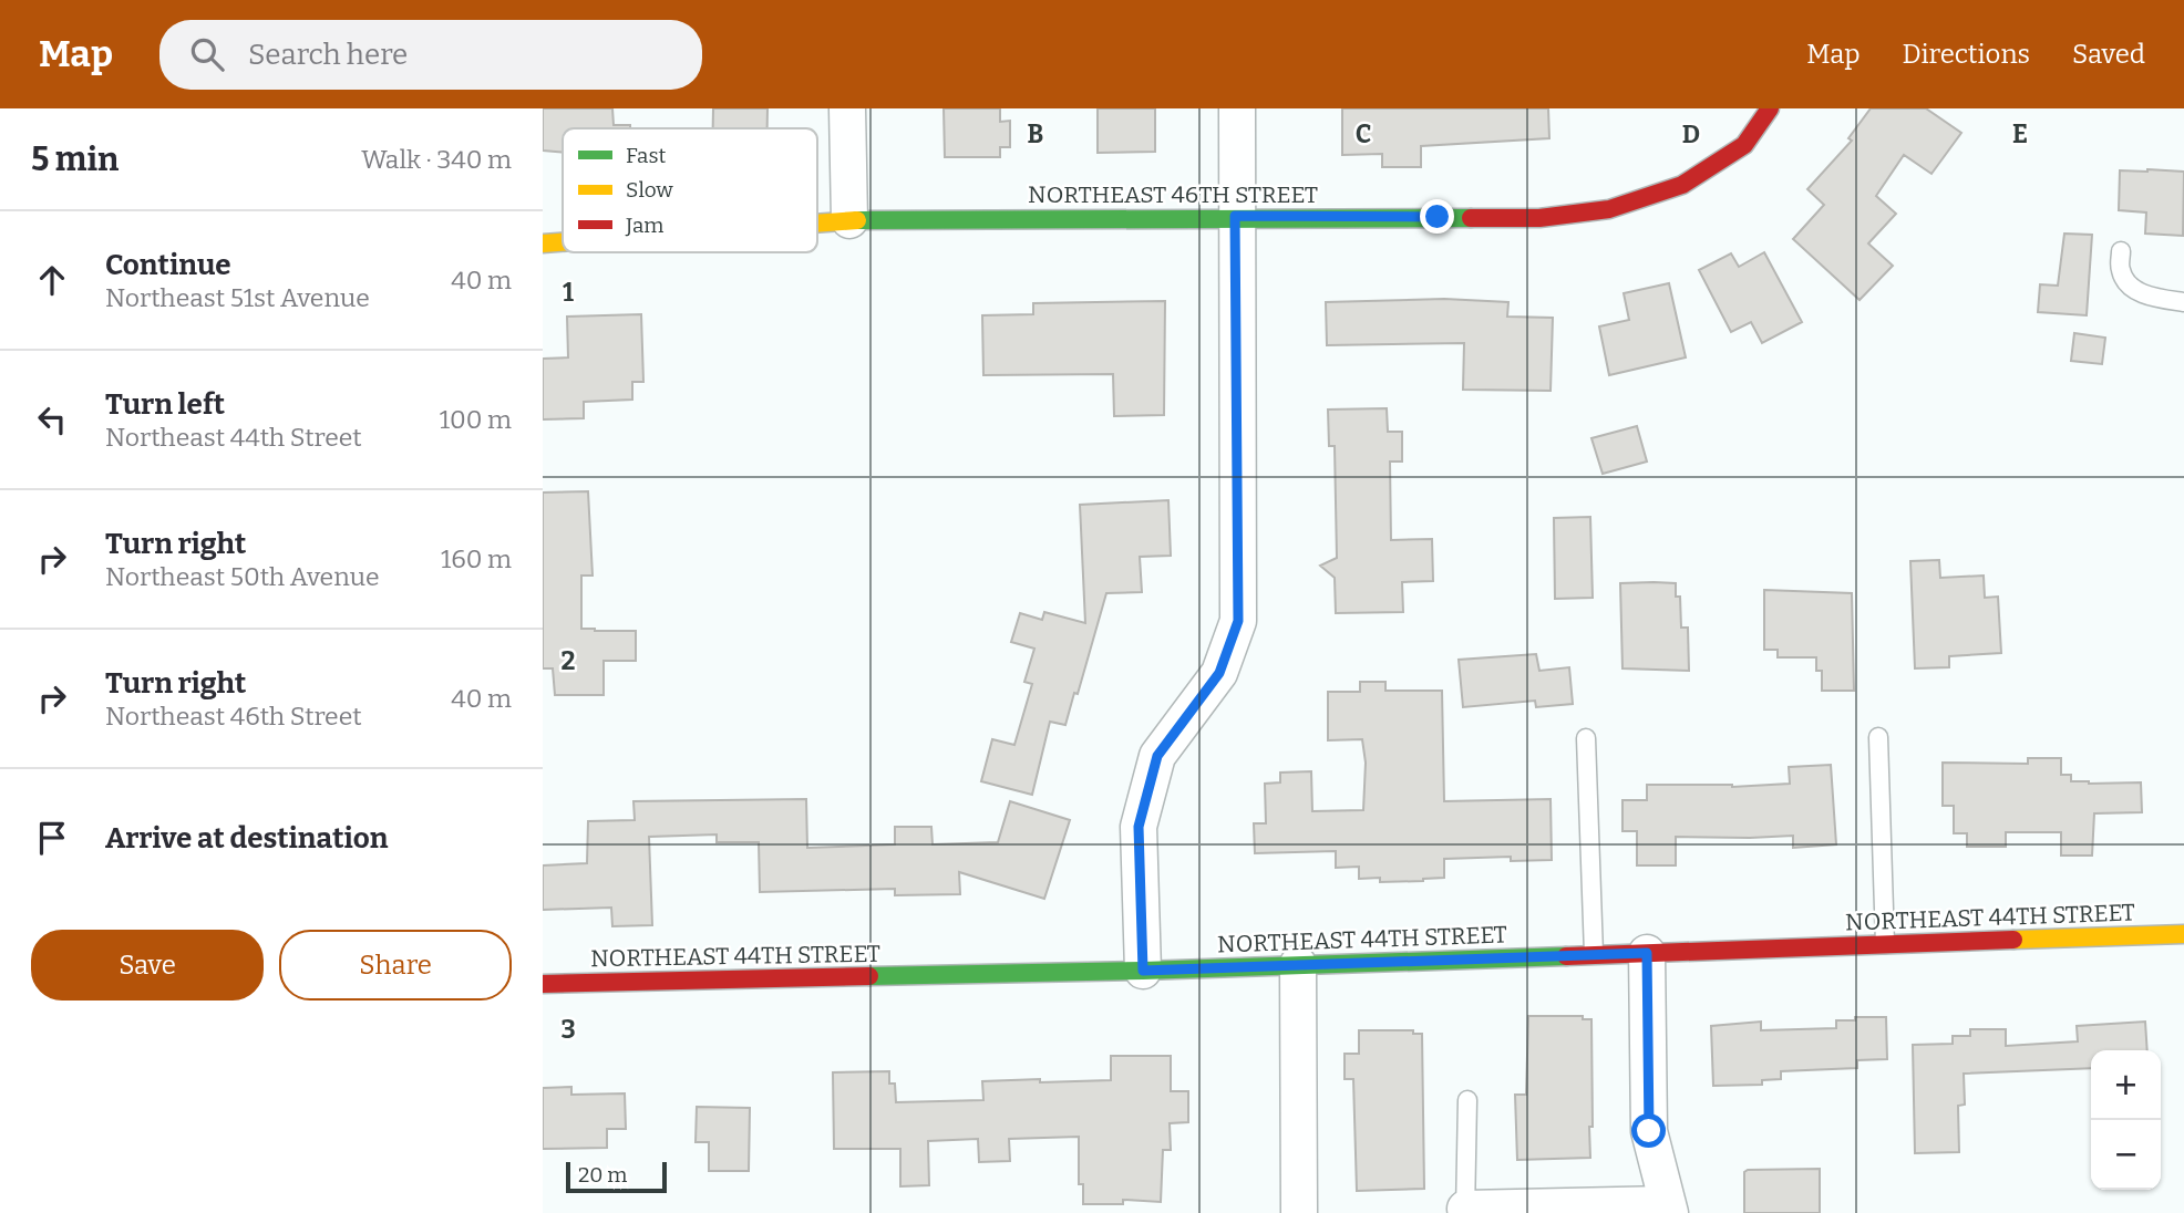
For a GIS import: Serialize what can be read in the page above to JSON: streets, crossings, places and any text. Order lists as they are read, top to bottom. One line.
{"streets":{"street":["NORTHEAST 46TH STREET","NORTHEAST 44TH STREET"]},"legend":["Fast","Slow","Jam"],"scale_bar":"20 m","page":{"header":"Map","search":"Search here","nav":["Map","Directions","Saved"],"heading":["5 min","Walk · 340 m"],"list":[["Continue","Northeast 51st Avenue","40 m"],["Turn left","Northeast 44th Street","100 m"],["Turn right","Northeast 50th Avenue","160 m"],["Turn right","Northeast 46th Street","40 m"],"Arrive at destination"],"buttons":["Save","Share"],"map_buttons":["+","−"],"scale":"20 m"},"grid":{"columns":["B","C","D","E"],"rows":["1","2","3"]}}
